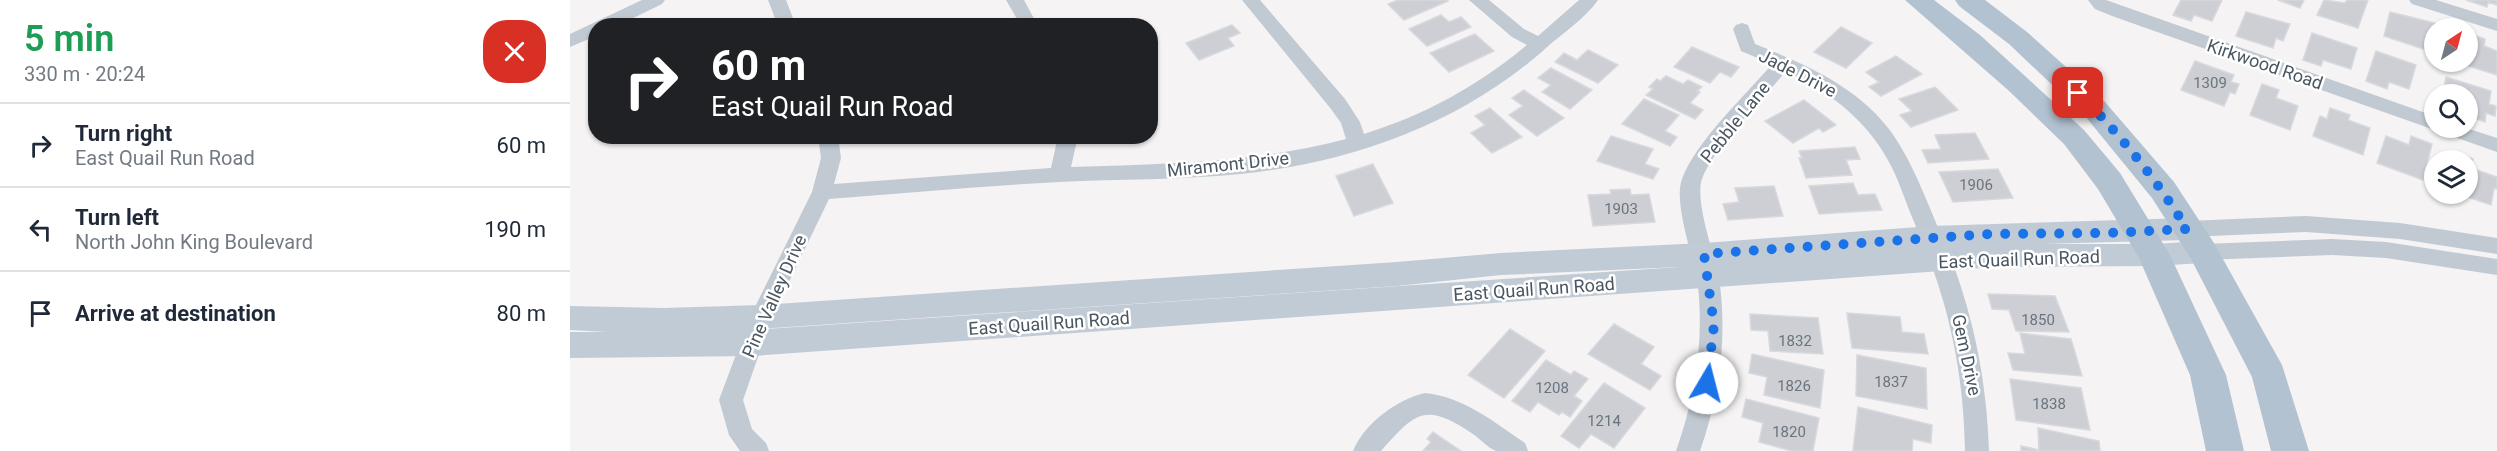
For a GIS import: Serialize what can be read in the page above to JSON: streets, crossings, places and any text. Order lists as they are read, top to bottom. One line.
{"streets":{"street":["Kirkwood Road","Jade Drive","Pebble Lane","Miramont Drive","East Quail Run Road","Pine Valley Drive","Gem Drive"]},"crossings":[["Jade Drive","Pebble Lane"],["Jade Drive","East Quail Run Road"],["Jade Drive","Gem Drive"],["Pebble Lane","East Quail Run Road"],["Miramont Drive","Pine Valley Drive"],["East Quail Run Road","Pine Valley Drive"],["East Quail Run Road","Gem Drive"]],"house_numbers":["1309","1906","1903","1850","1832","1837","1826","1208","1838","1214","1820"],"north":"top right","page":{"heading":["5 min","330 m · 20:24"],"turn":["60 m","East Quail Run Road"],"list":[{"name":"Turn right","note":"East Quail Run Road","value":"60 m"},{"name":"Turn left","note":"North John King Boulevard","value":"190 m"},{"name":"Arrive at destination","value":"80 m"}]}}
